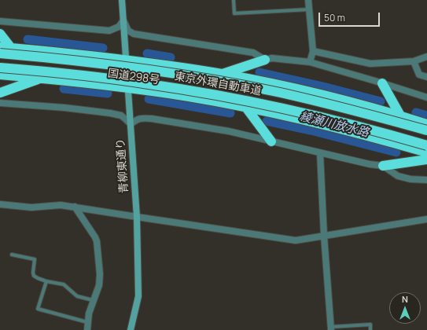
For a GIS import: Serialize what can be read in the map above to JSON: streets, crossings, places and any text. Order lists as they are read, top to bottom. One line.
{"streets":{"highway":["国道298号","東京外環自動車道"],"street":["青柳東通り"]},"crossings":[["国道298号","青柳東通り"]],"water":["綾瀬川放水路"],"scale_bar":"50 m","north":"top"}
